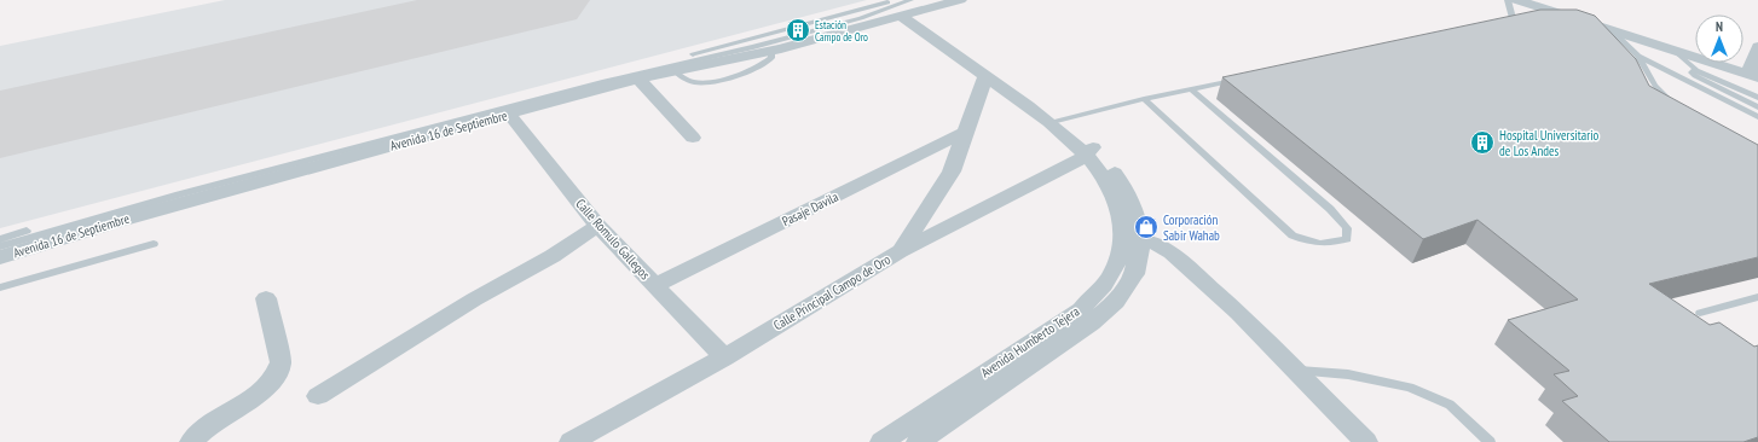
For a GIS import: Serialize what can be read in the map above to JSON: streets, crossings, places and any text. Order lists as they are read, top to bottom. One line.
{"streets":{"street":["Avenida 16 de Septiembre","Pasaje Davila","Calle Romulo Gallegos","Calle Principal Campo de Oro","Avenida Humberto Tejera"]},"crossings":[["Avenida 16 de Septiembre","Calle Romulo Gallegos"],["Avenida 16 de Septiembre","Avenida Humberto Tejera"],["Pasaje Davila","Calle Romulo Gallegos"],["Calle Romulo Gallegos","Calle Principal Campo de Oro"],["Calle Principal Campo de Oro","Avenida Humberto Tejera"]],"places":{"building":["Estación Campo de Oro","Hospital Universitario de Los Andes"],"shop":["Corporación Sabir Wahab"]},"north":"top"}
